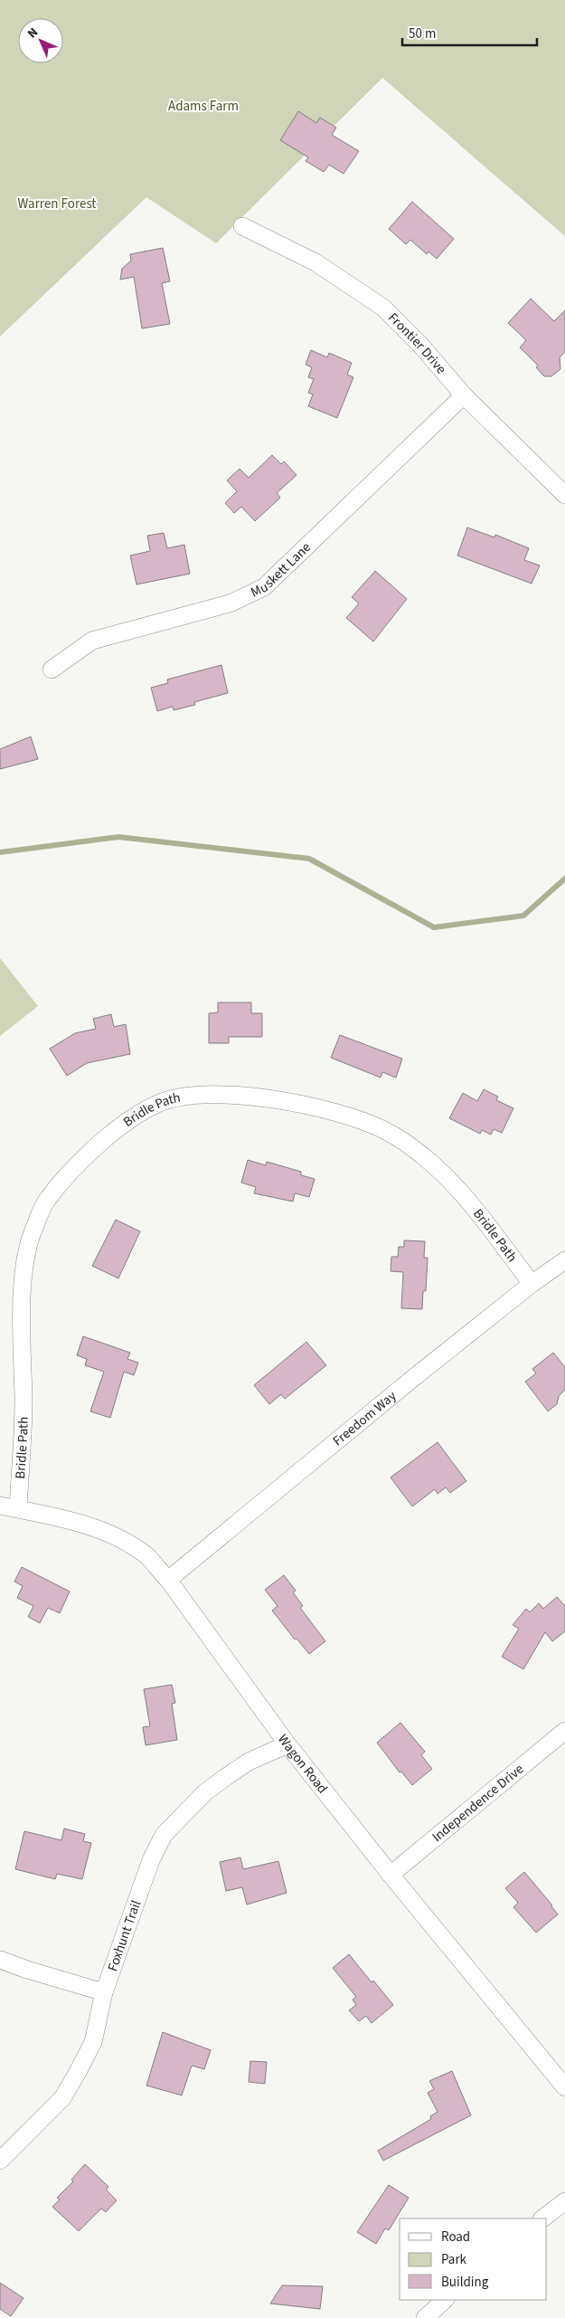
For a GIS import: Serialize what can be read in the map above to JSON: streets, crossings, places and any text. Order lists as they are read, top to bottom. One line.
{"streets":{"street":["Frontier Drive","Muskett Lane","Bridle Path","Freedom Way","Wagon Road","Independence Drive","Foxhunt Trail"]},"crossings":[["Frontier Drive","Muskett Lane"],["Bridle Path","Freedom Way"],["Bridle Path","Wagon Road"],["Freedom Way","Wagon Road"],["Wagon Road","Independence Drive"],["Wagon Road","Foxhunt Trail"]],"parks":["Adams Farm","Warren Forest"],"legend":["Road","Park","Building"],"scale_bar":"50 m","north":"top left"}
